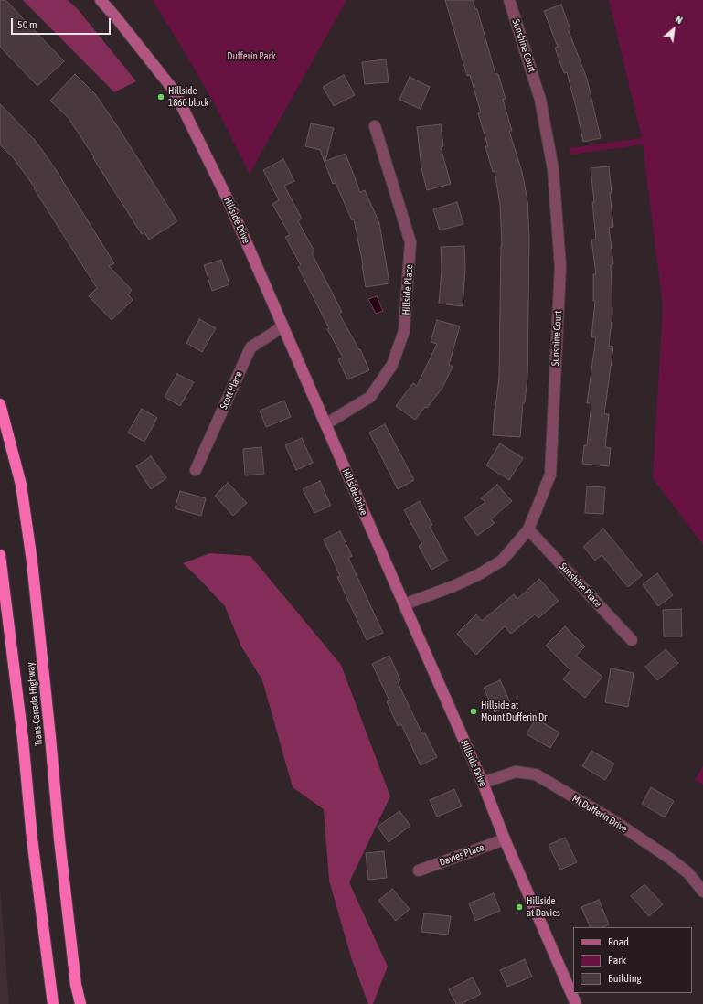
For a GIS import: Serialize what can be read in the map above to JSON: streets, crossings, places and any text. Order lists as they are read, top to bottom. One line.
{"streets":{"highway":["Trans-Canada Highway"],"street":["Sunshine Court","Hillside Drive","Hillside Place","Scott Place","Sunshine Place","Mt Dufferin Drive","Davies Place"]},"crossings":[["Sunshine Court","Hillside Drive"],["Sunshine Court","Sunshine Place"],["Hillside Drive","Hillside Place"],["Hillside Drive","Scott Place"],["Hillside Drive","Mt Dufferin Drive"],["Hillside Drive","Davies Place"]],"parks":["Dufferin Park"],"places":["Hillside 1860 block","Hillside at Mount Dufferin Dr","Hillside at Davies"],"legend":["Road","Park","Building"],"scale_bar":"50 m","north":"top right"}
